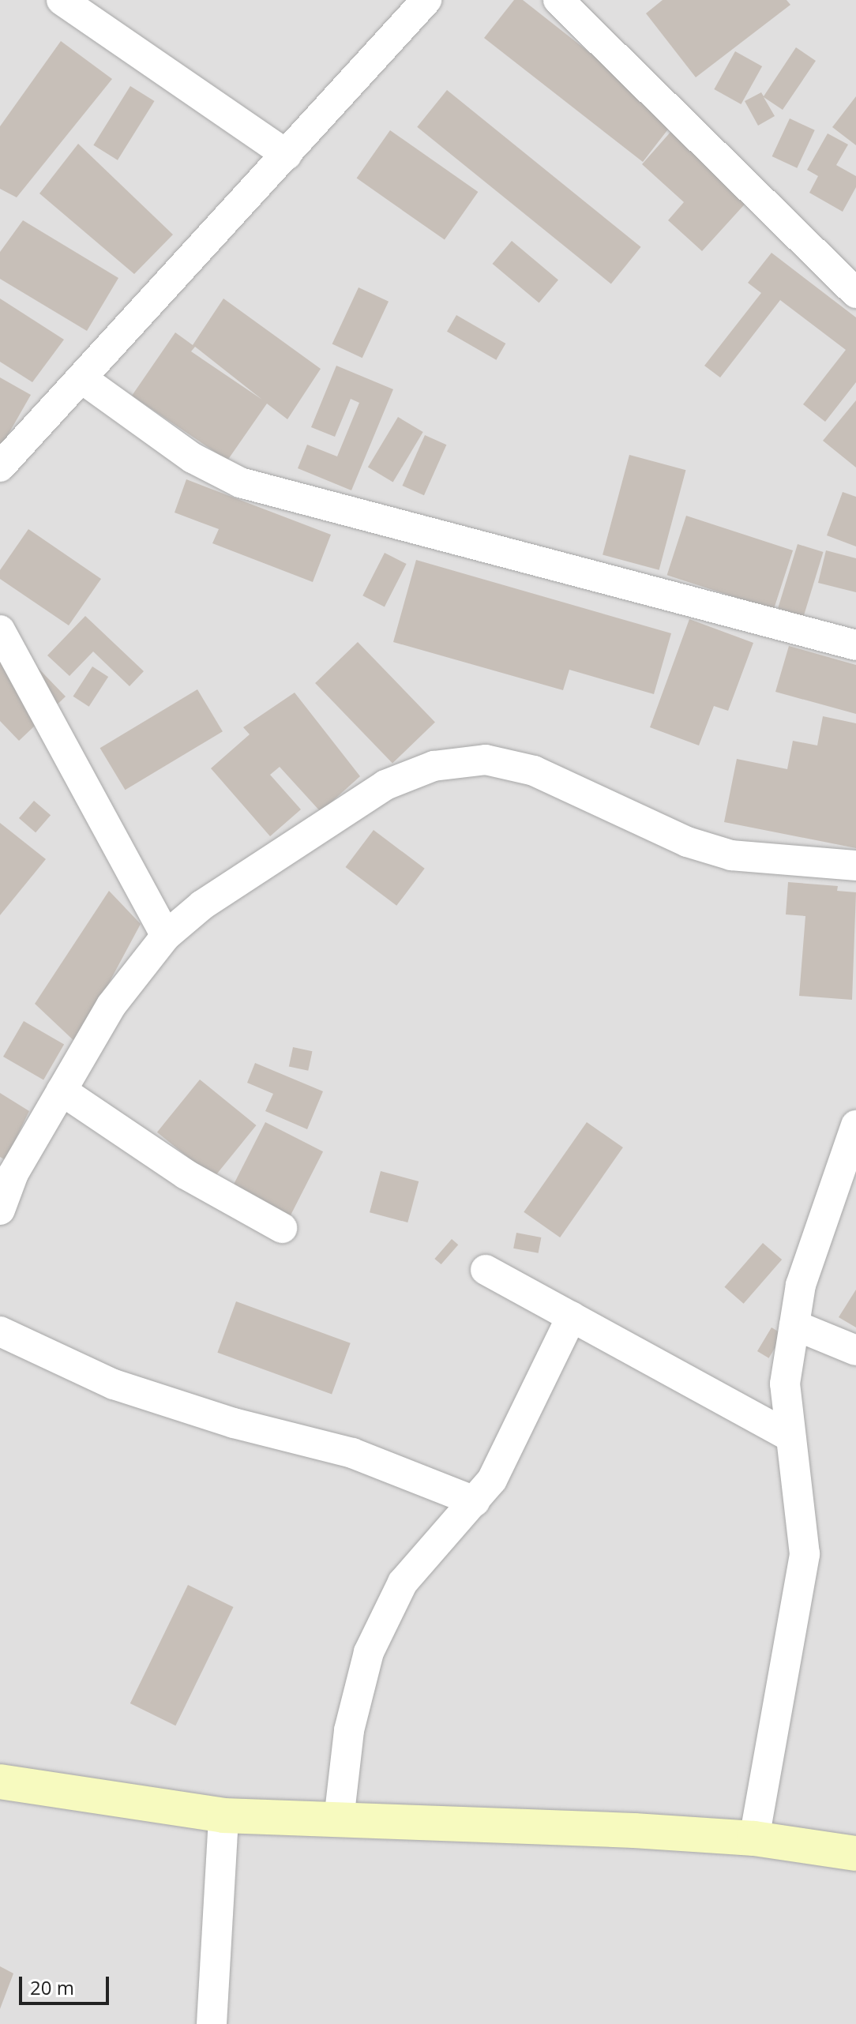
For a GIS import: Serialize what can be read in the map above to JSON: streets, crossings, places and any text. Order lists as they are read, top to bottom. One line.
{"scale_bar":"20 m"}
